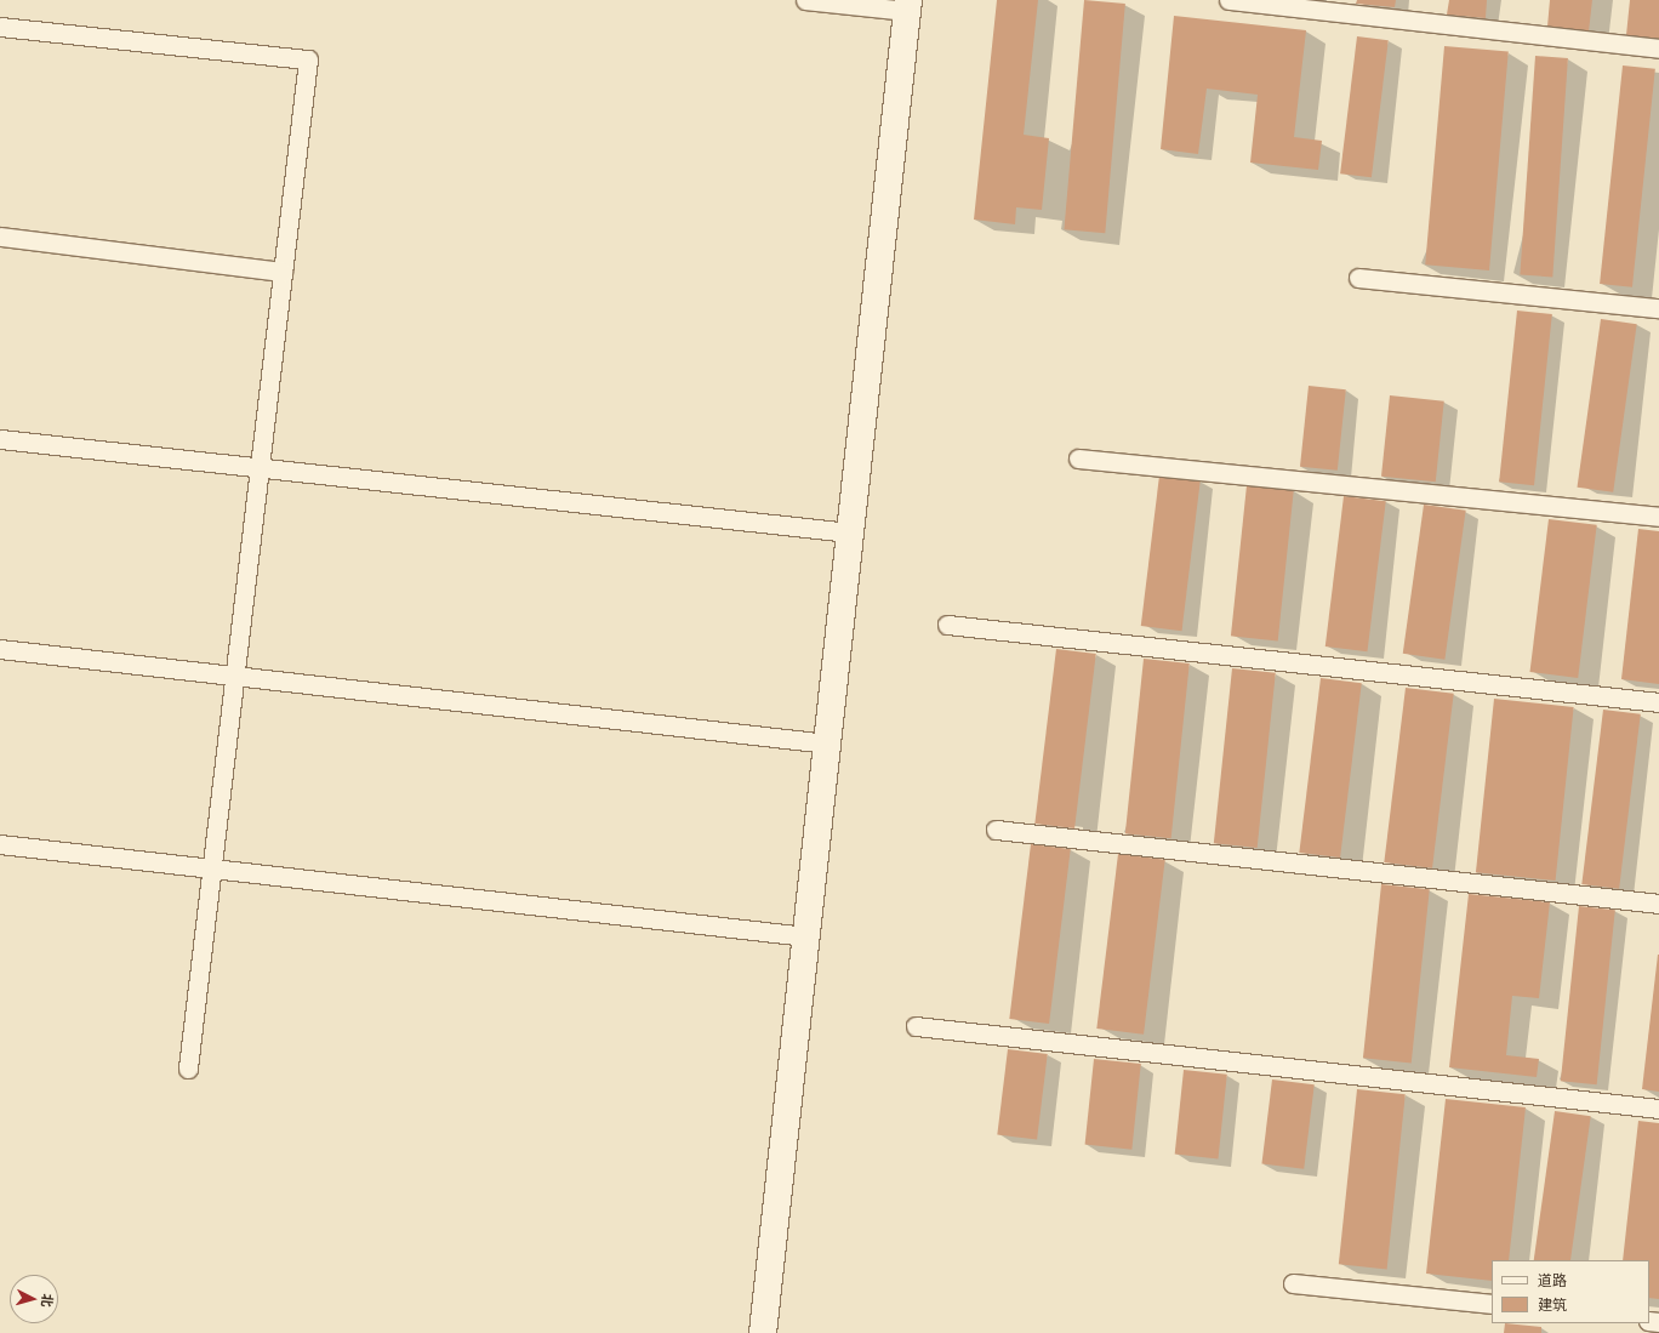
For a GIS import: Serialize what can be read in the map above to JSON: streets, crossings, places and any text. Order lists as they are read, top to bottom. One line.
{"legend":["道路","建筑"],"north":"right"}
